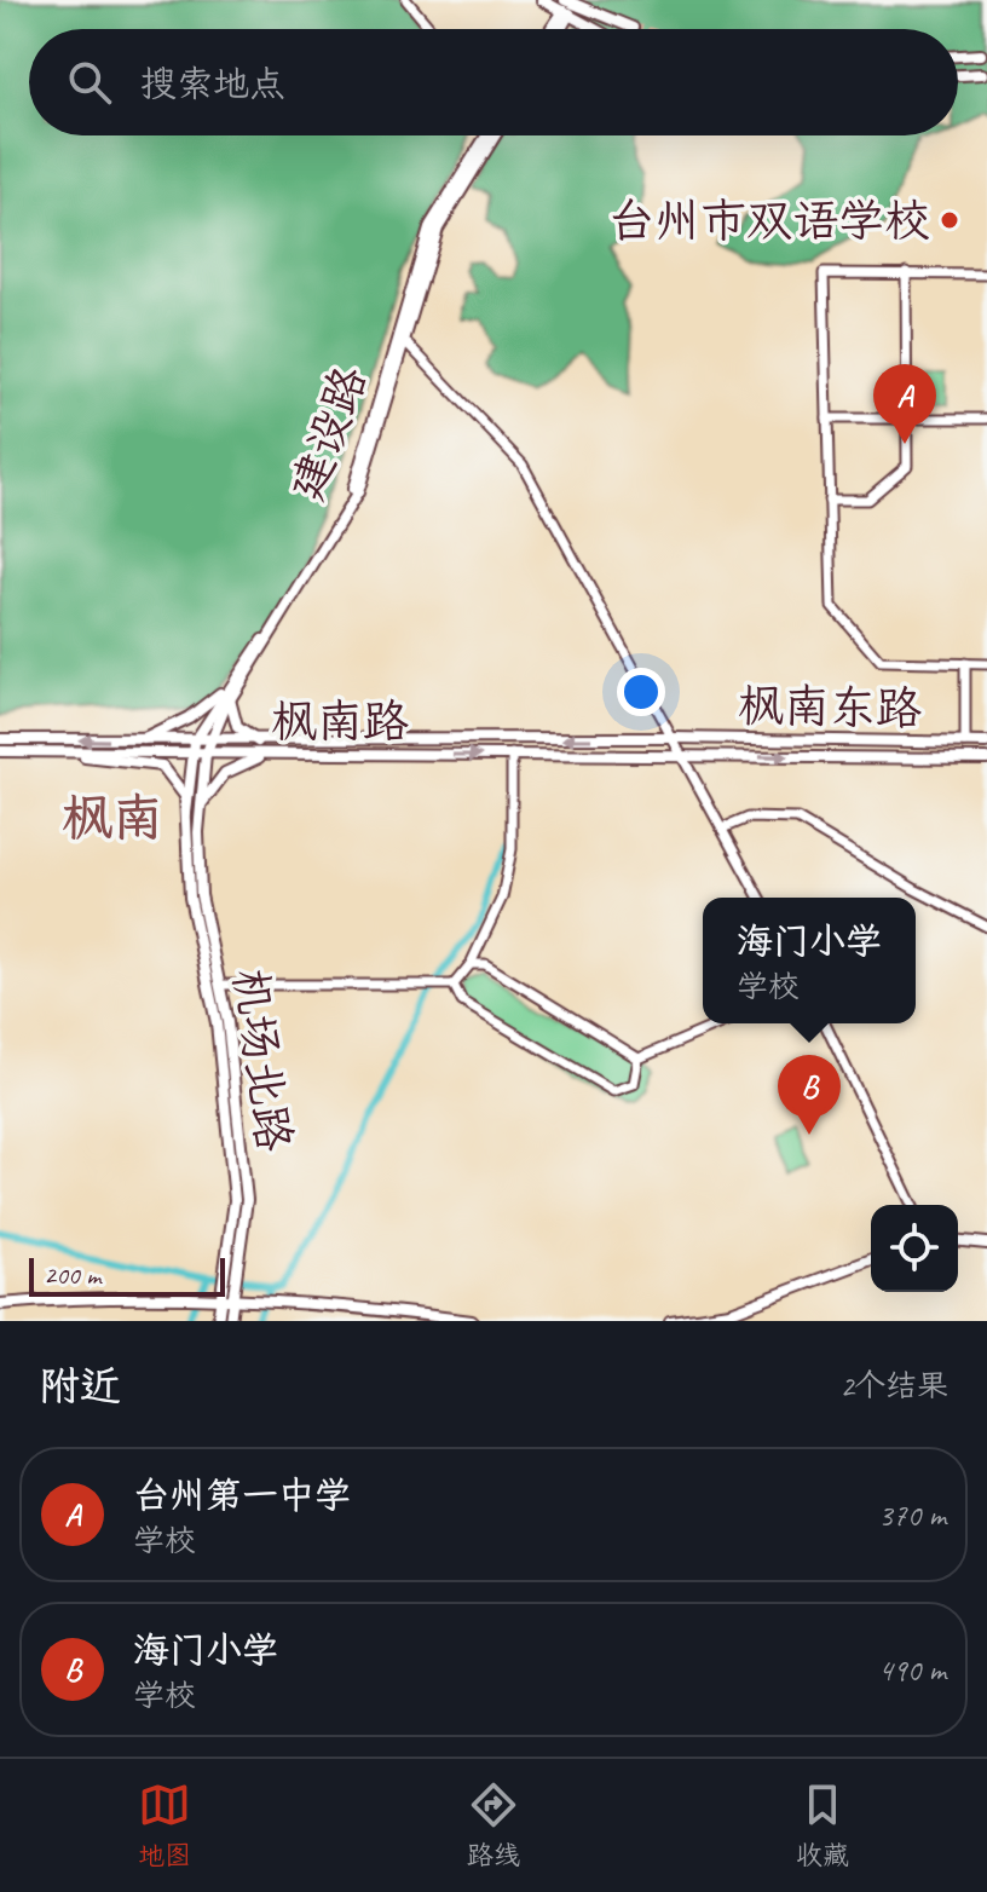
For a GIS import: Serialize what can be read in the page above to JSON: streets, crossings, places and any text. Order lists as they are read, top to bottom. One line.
{"streets":{"main road":["建设路","枫南东路","枫南路","机场北路"]},"crossings":[["建设路","枫南路"],["建设路","机场北路"],["枫南东路","枫南路"],["枫南路","机场北路"]],"districts":["枫南"],"places":["台州市双语学校"],"scale_bar":"200 m","page":{"search":"搜索地点","pins":["A","B"],"popup":["海门小学","学校"],"scale":"200 m","heading":["附近","2个结果"],"list":[{"mark":"A","name":"台州第一中学","note":"学校","value":"370 m"},{"mark":"B","name":"海门小学","note":"学校","value":"490 m"}],"nav":["地图","路线","收藏"]}}
